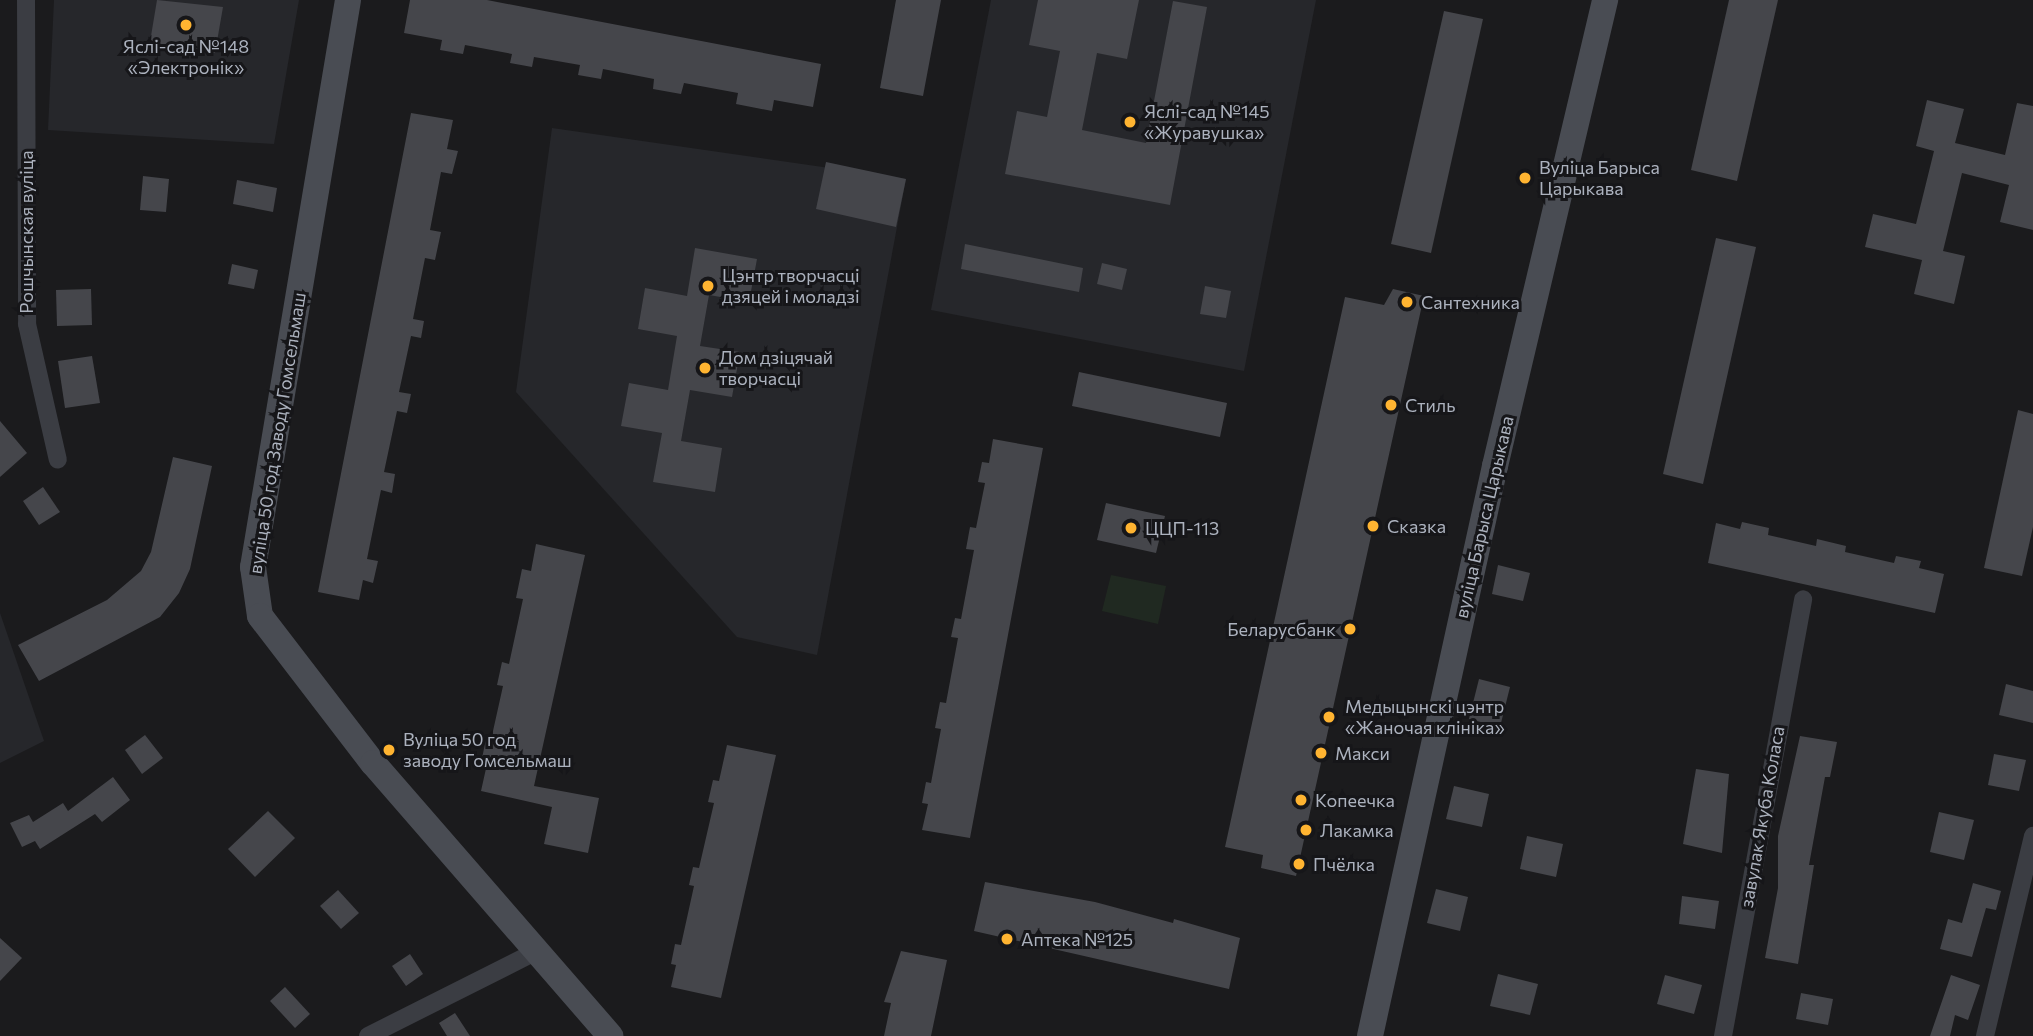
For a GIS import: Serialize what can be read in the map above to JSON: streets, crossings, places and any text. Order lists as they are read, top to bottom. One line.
{"streets":{"street":["Рошчынская вуліца","вуліца 50 год Заводу Гомсельмаш","вуліца Барыса Царыкава","завулак Якуба Коласа"]},"places":["Яслі-сад №148 «Электронік»","Яслі-сад №145 «Журавушка»","Вуліца Барыса Царыкава","Цэнтр творчасці дзяцей і моладзі","Сантехника","Дом дзіцячай творчасці","Стиль","Сказка","ЦЦП-113","Беларусбанк","Медыцынскі цэнтр «Жаночая клініка»","Вуліца 50 год заводу Гомсельмаш","Макси","Копеечка","Лакамка","Пчёлка","Аптека №125"]}
